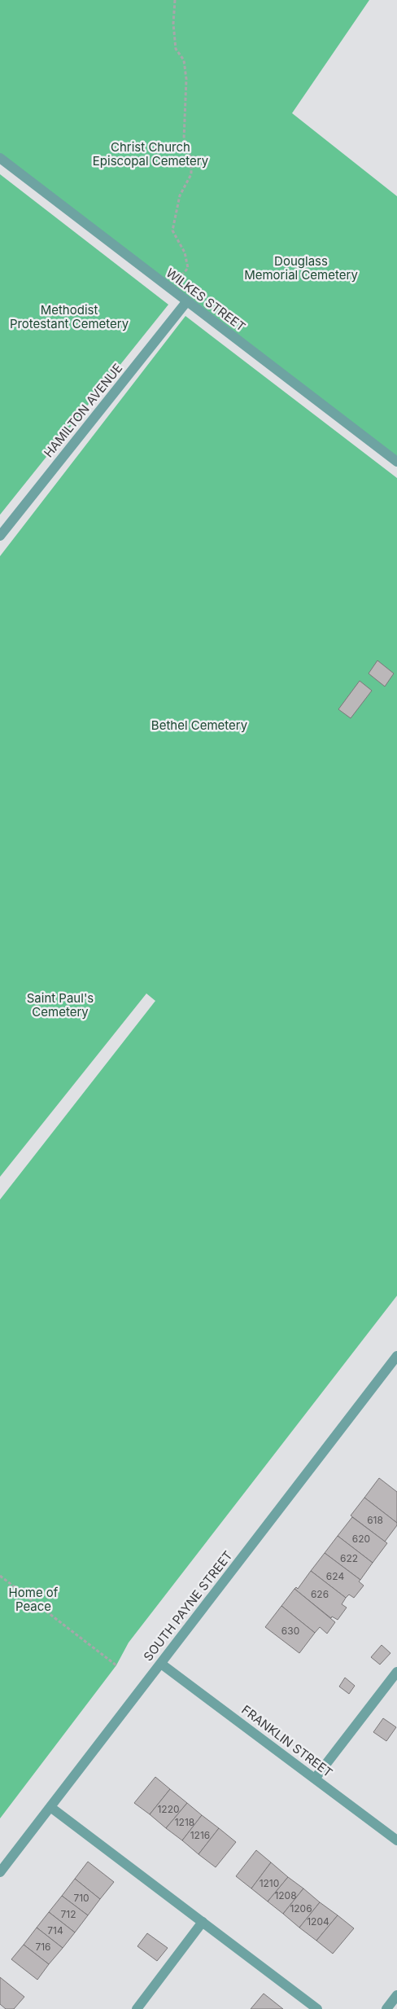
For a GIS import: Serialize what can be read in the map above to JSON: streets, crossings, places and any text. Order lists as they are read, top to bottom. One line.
{"streets":{"street":["WILKES STREET","HAMILTON AVENUE","SOUTH PAYNE STREET","FRANKLIN STREET"]},"crossings":[["WILKES STREET","HAMILTON AVENUE"],["SOUTH PAYNE STREET","FRANKLIN STREET"]],"parks":["Christ Church Episcopal Cemetery","Douglass Memorial Cemetery","Methodist Protestant Cemetery","Bethel Cemetery","Saint Paul's Cemetery","Home of Peace"],"house_numbers":["618","620","622","624","626","630","1220","1218","1216","1210","1208","710","1206","712","1204","714","716"]}
